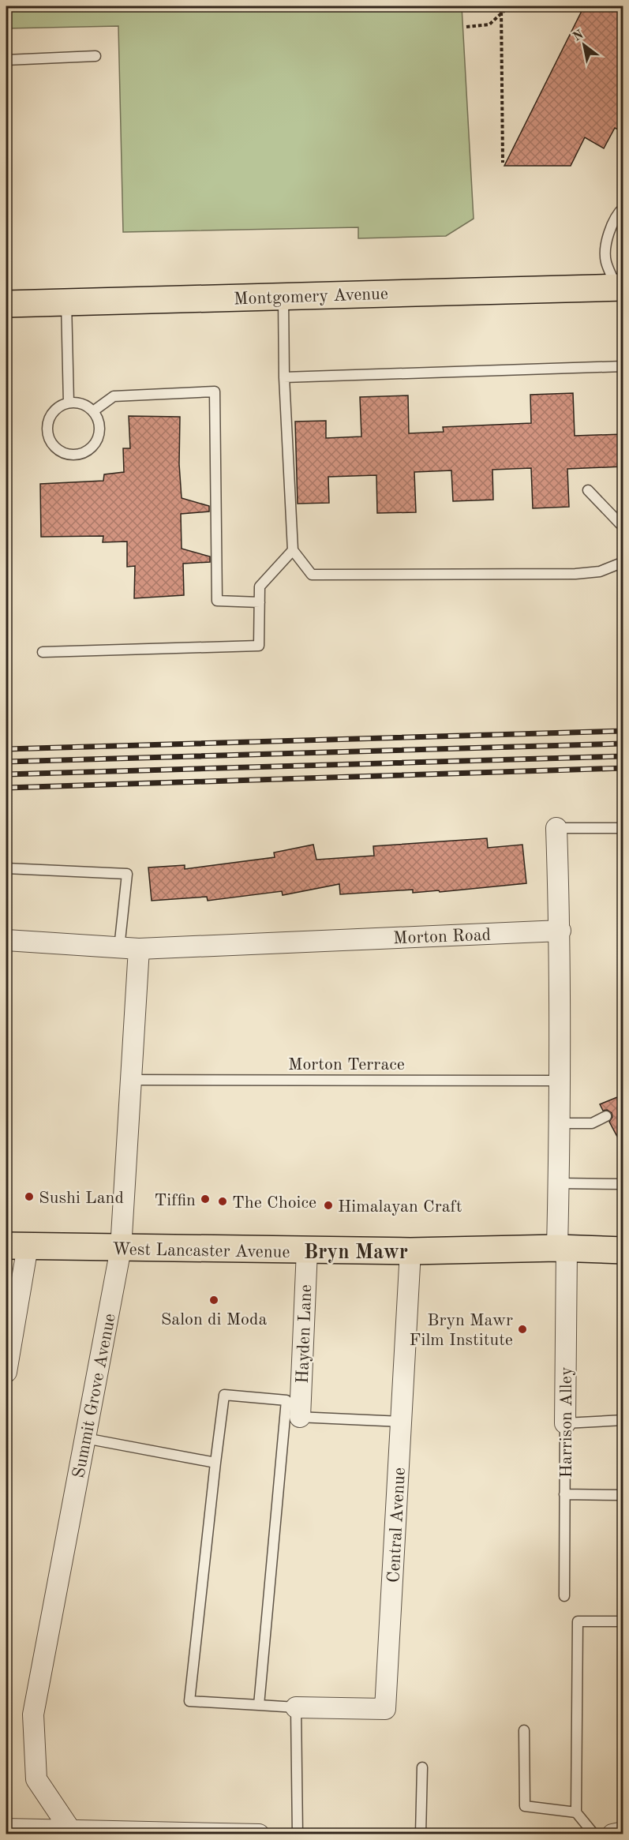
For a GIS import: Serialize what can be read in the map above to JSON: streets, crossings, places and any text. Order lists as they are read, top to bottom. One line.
{"streets":{"main road":["Montgomery Avenue","West Lancaster Avenue"],"street":["Morton Road","Hayden Lane","Summit Grove Avenue","Harrison Alley","Central Avenue"],"lane":["Morton Terrace"]},"crossings":[["Morton Road","Summit Grove Avenue"],["Morton Terrace","Summit Grove Avenue"],["West Lancaster Avenue","Hayden Lane"],["West Lancaster Avenue","Summit Grove Avenue"],["West Lancaster Avenue","Harrison Alley"],["West Lancaster Avenue","Central Avenue"]],"districts":["Bryn Mawr"],"places":["Sushi Land","Tiffin","The Choice","Himalayan Craft","Salon di Moda","Bryn Mawr Film Institute"],"north":"top left"}
